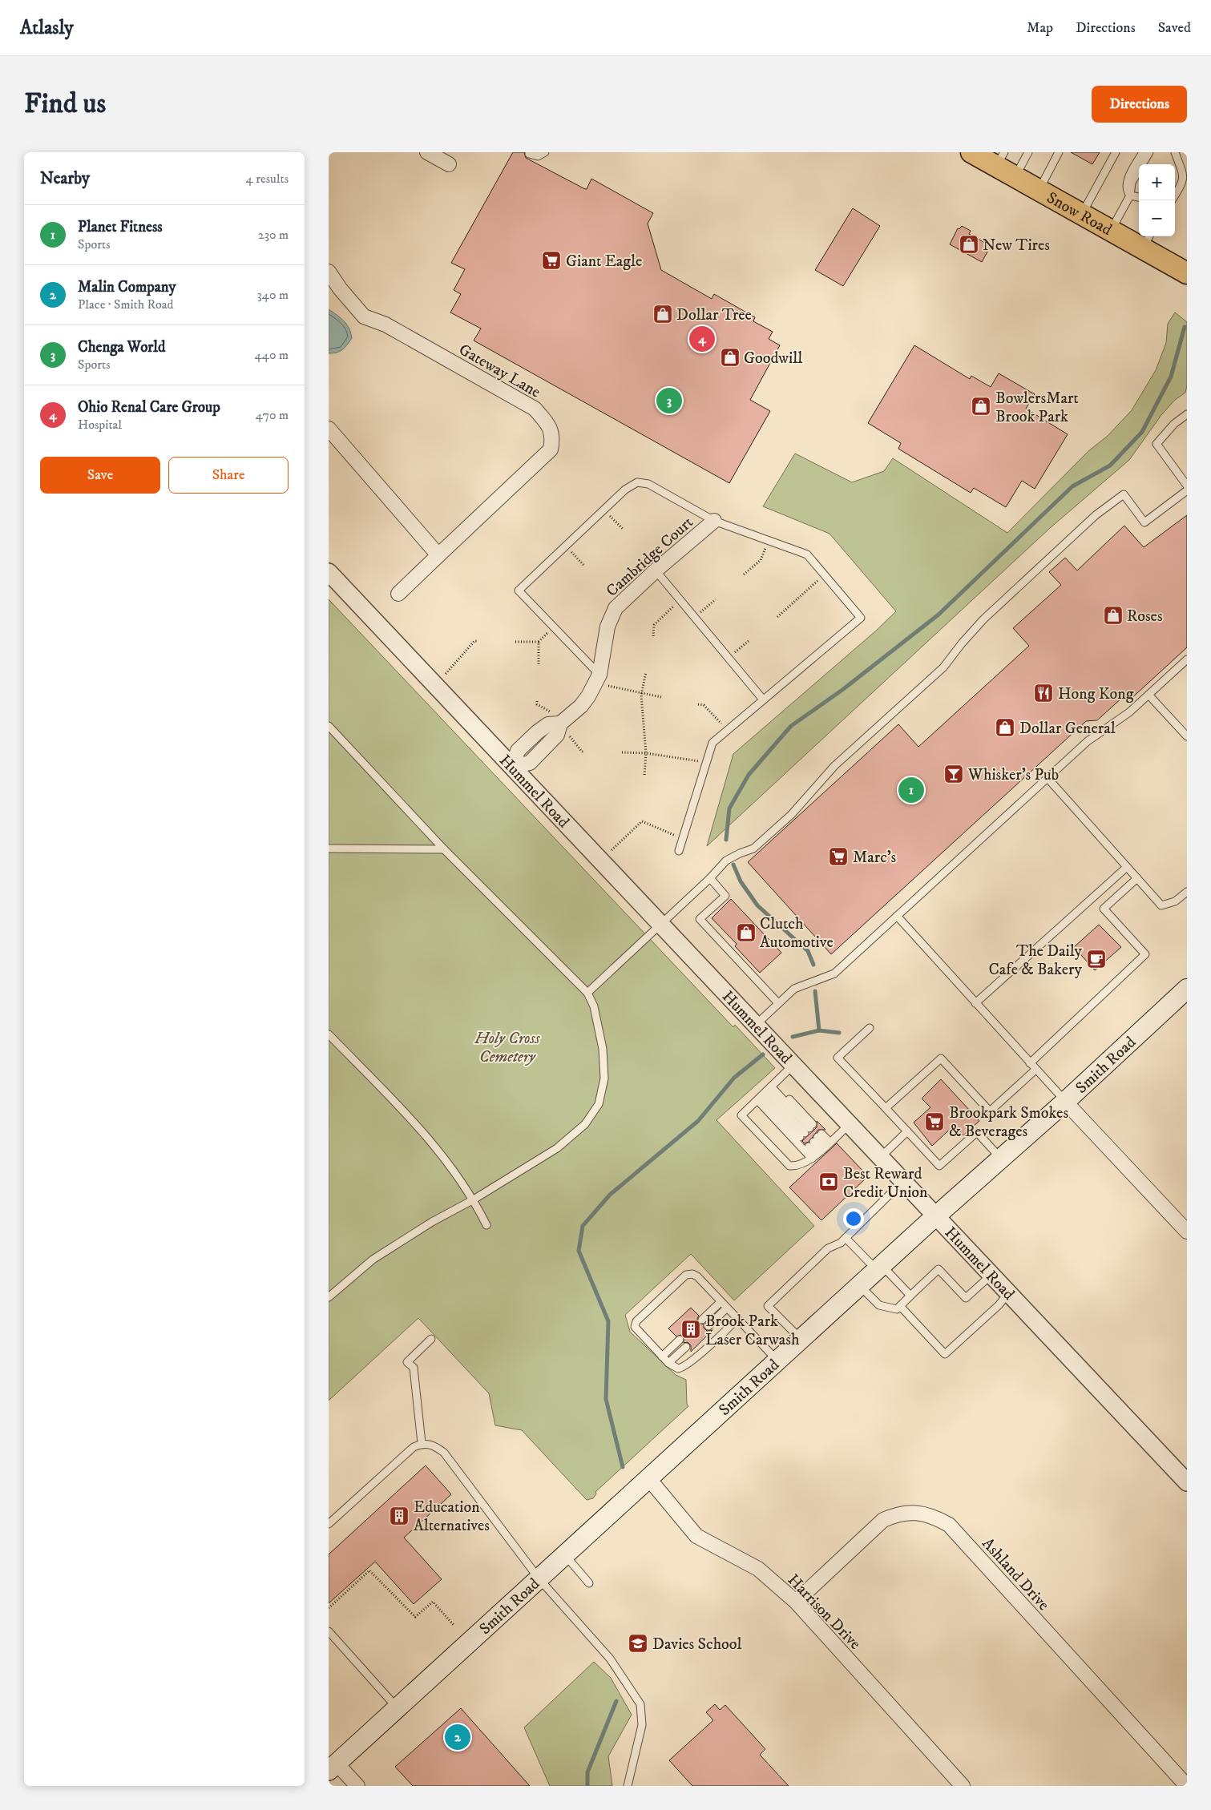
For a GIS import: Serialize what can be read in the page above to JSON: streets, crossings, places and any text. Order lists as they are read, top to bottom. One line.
{"streets":{"main road":["Snow Road","Smith Road"],"street":["Gateway Lane","Cambridge Court","Hummel Road","Ashland Drive","Harrison Drive"]},"crossings":[["Cambridge Court","Hummel Road"],["Hummel Road","Smith Road"],["Smith Road","Harrison Drive"],["Ashland Drive","Harrison Drive"]],"parks":["Holy Cross Cemetery"],"places":{"shop":["New Tires","Dollar Tree","Goodwill","BowlersMart Brook Park","Roses","Dollar General","Clutch Automotive"],"supermarket":["Giant Eagle","Marc's","Brookpark Smokes & Beverages"],"restaurant":["Hong Kong"],"bar":["Whisker's Pub"],"cafe":["The Daily Cafe & Bakery"],"bank":["Best Reward Credit Union"],"building":["Brook Park Laser Carwash","Education Alternatives"],"school or university":["Davies School"]},"page":{"header":"Atlasly","nav":["Map","Directions","Saved"],"buttons":["Directions",["Save","Share"]],"title":"Find us","heading":["Nearby","4 results"],"map_buttons":["+","−"],"list":[{"mark":"1","name":"Planet Fitness","note":"Sports","value":"230 m"},{"mark":"2","name":"Malin Company","note":"Place · Smith Road","value":"340 m"},{"mark":"3","name":"Chenga World","note":"Sports","value":"440 m"},{"mark":"4","name":"Ohio Renal Care Group","note":"Hospital","value":"470 m"}],"pins":["4","3","1","2"]}}
